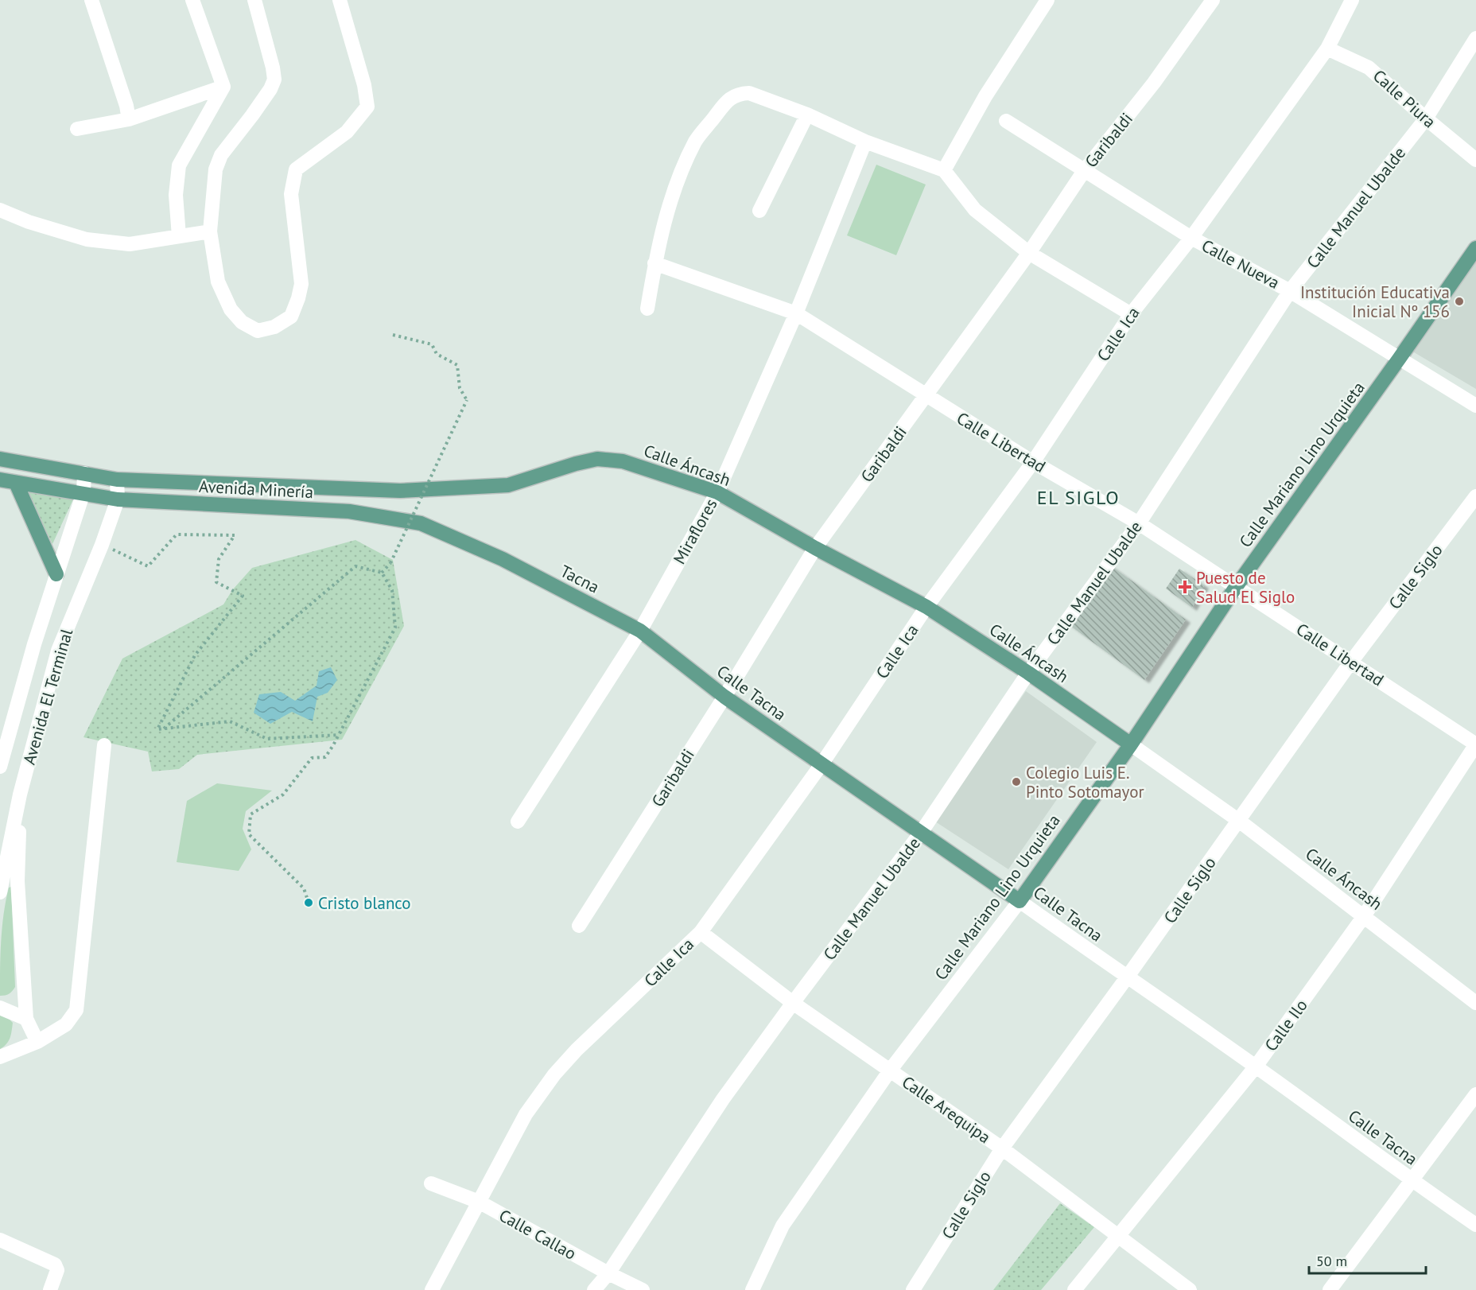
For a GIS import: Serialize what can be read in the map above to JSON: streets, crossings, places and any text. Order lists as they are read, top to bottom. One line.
{"streets":{"main road":["Calle Mariano Lino Urquieta","Calle Áncash","Avenida Minería","Tacna","Calle Tacna"],"street":["Calle Piura","Garibaldi","Calle Manuel Ubalde","Calle Nueva","Calle Ica","Calle Libertad","Miraflores","Calle Siglo","Avenida El Terminal","Calle Ilo","Calle Arequipa","Calle Callao"]},"crossings":[["Calle Piura","Calle Manuel Ubalde"],["Calle Piura","Calle Ica"],["Garibaldi","Calle Nueva"],["Garibaldi","Calle Libertad"],["Garibaldi","Calle Áncash"],["Garibaldi","Calle Tacna"],["Calle Manuel Ubalde","Calle Nueva"],["Calle Manuel Ubalde","Calle Libertad"],["Calle Manuel Ubalde","Calle Áncash"],["Calle Manuel Ubalde","Calle Tacna"],["Calle Manuel Ubalde","Calle Arequipa"],["Calle Manuel Ubalde","Calle Callao"],["Calle Nueva","Calle Ica"],["Calle Nueva","Calle Mariano Lino Urquieta"],["Calle Ica","Calle Libertad"],["Calle Ica","Calle Áncash"],["Calle Ica","Calle Tacna"],["Calle Ica","Calle Arequipa"],["Calle Ica","Calle Callao"],["Calle Libertad","Calle Mariano Lino Urquieta"],["Calle Libertad","Miraflores"],["Calle Libertad","Calle Siglo"],["Calle Libertad","Calle Ilo"],["Calle Mariano Lino Urquieta","Calle Áncash"],["Calle Mariano Lino Urquieta","Calle Tacna"],["Calle Mariano Lino Urquieta","Calle Arequipa"],["Calle Áncash","Avenida Minería"],["Calle Áncash","Miraflores"],["Calle Áncash","Calle Siglo"],["Calle Áncash","Calle Ilo"],["Avenida Minería","Tacna"],["Avenida Minería","Avenida El Terminal"],["Miraflores","Tacna"],["Miraflores","Calle Tacna"],["Calle Siglo","Calle Tacna"],["Calle Siglo","Calle Arequipa"],["Tacna","Calle Tacna"],["Calle Tacna","Calle Ilo"],["Calle Ilo","Calle Arequipa"]],"districts":["EL SIGLO"],"places":{"other":["Institución Educativa Inicial Nº 156","Colegio Luis E. Pinto Sotomayor","Cristo blanco"],"health":["Puesto de Salud El Siglo"]},"scale_bar":"50 m"}
